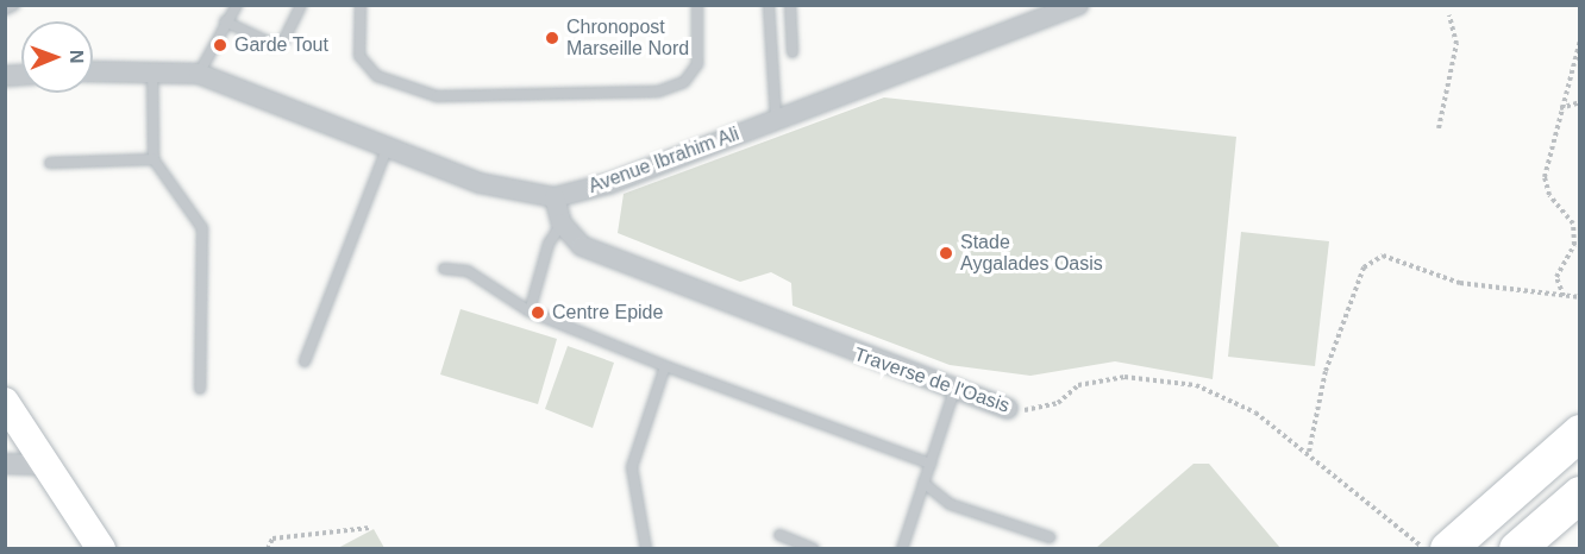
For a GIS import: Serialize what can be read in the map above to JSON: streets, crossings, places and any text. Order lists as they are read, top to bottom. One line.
{"streets":{"street":["Avenue Ibrahim Ali","Traverse de l'Oasis"]},"places":["Chronopost Marseille Nord","Garde Tout","Stade Aygalades Oasis","Centre Epide"],"north":"right"}
